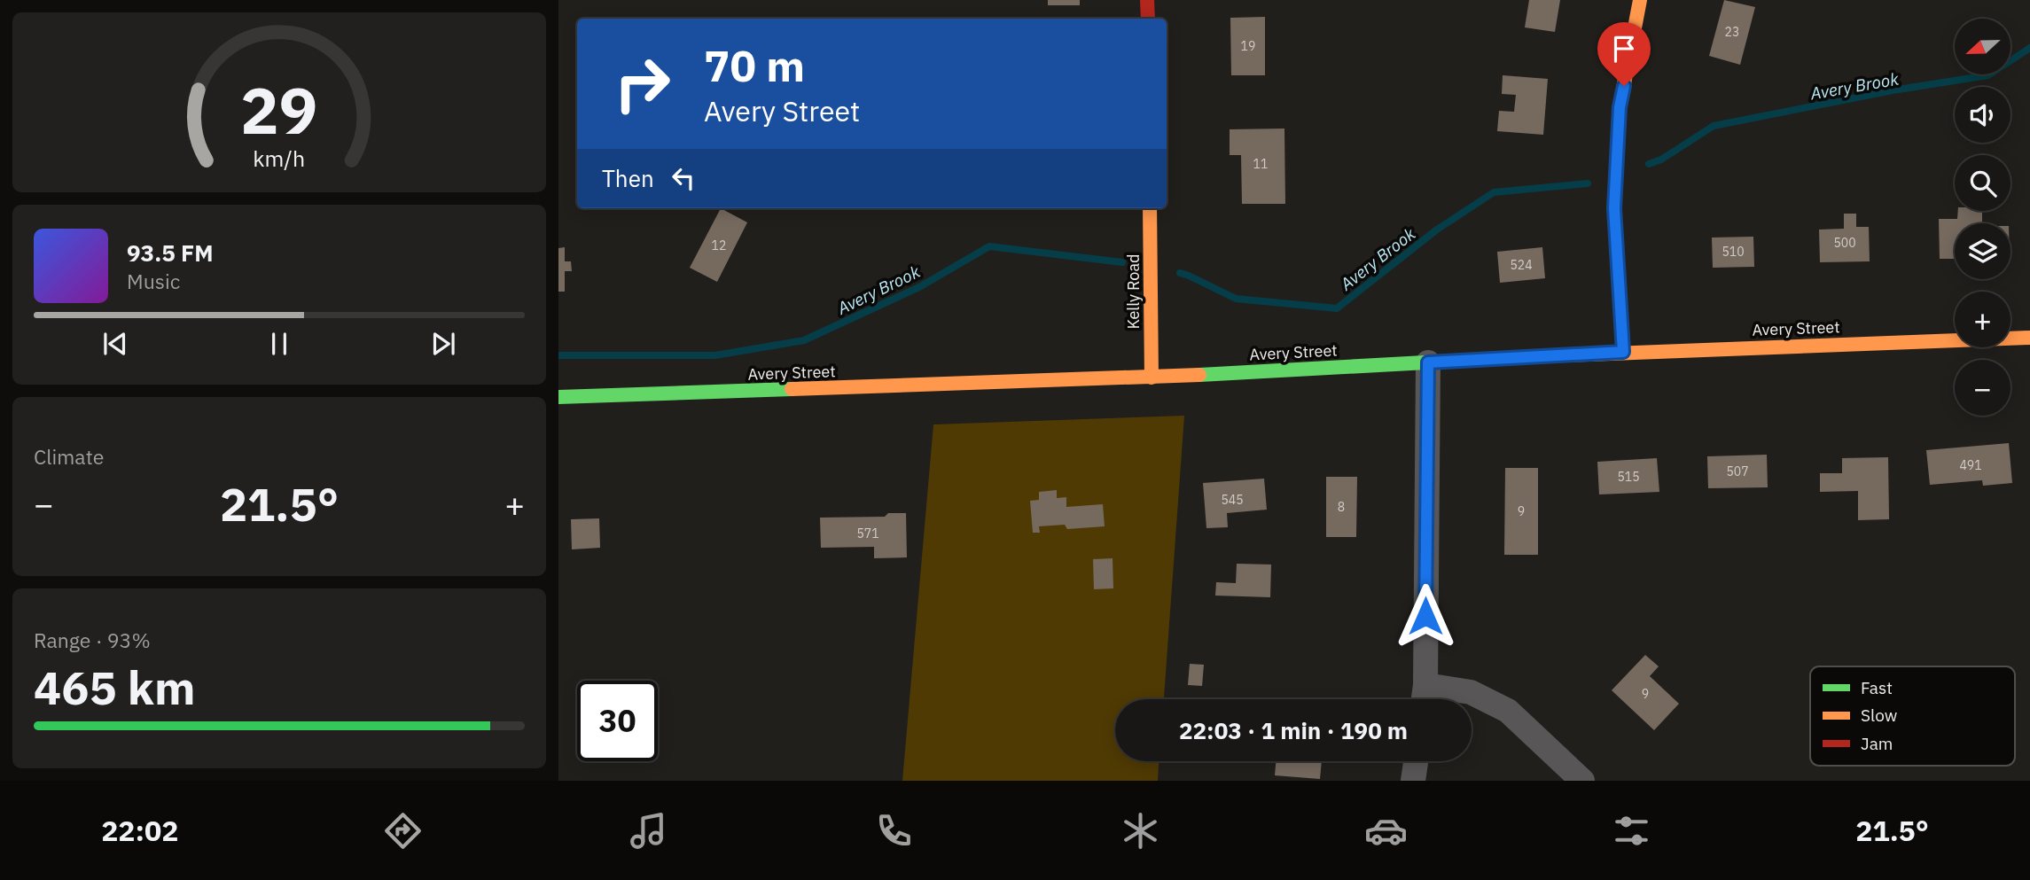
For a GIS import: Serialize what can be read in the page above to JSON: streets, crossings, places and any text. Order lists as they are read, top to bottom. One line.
{"streets":{"main road":["Kelly Road","Avery Street"]},"crossings":[["Kelly Road","Avery Street"]],"water":["Avery Brook"],"house_numbers":["23","19","11","500","12","510","524","491","507","515","545","8","9","571","9"],"legend":["Fast","Slow","Jam"],"north":"left","page":{"map_buttons":["+","−"],"turn":["70 m","Avery Street"],"then":"Then","song":["93.5 FM","Music"],"tile":["Climate",["Range · 93%","465 km"]],"heat":["−","21.5°","+"],"limit":"30","trip":"22:03 · 1 min · 190 m","tabs":["22:02","21.5°"],"gauge":["29","km/h"]}}
